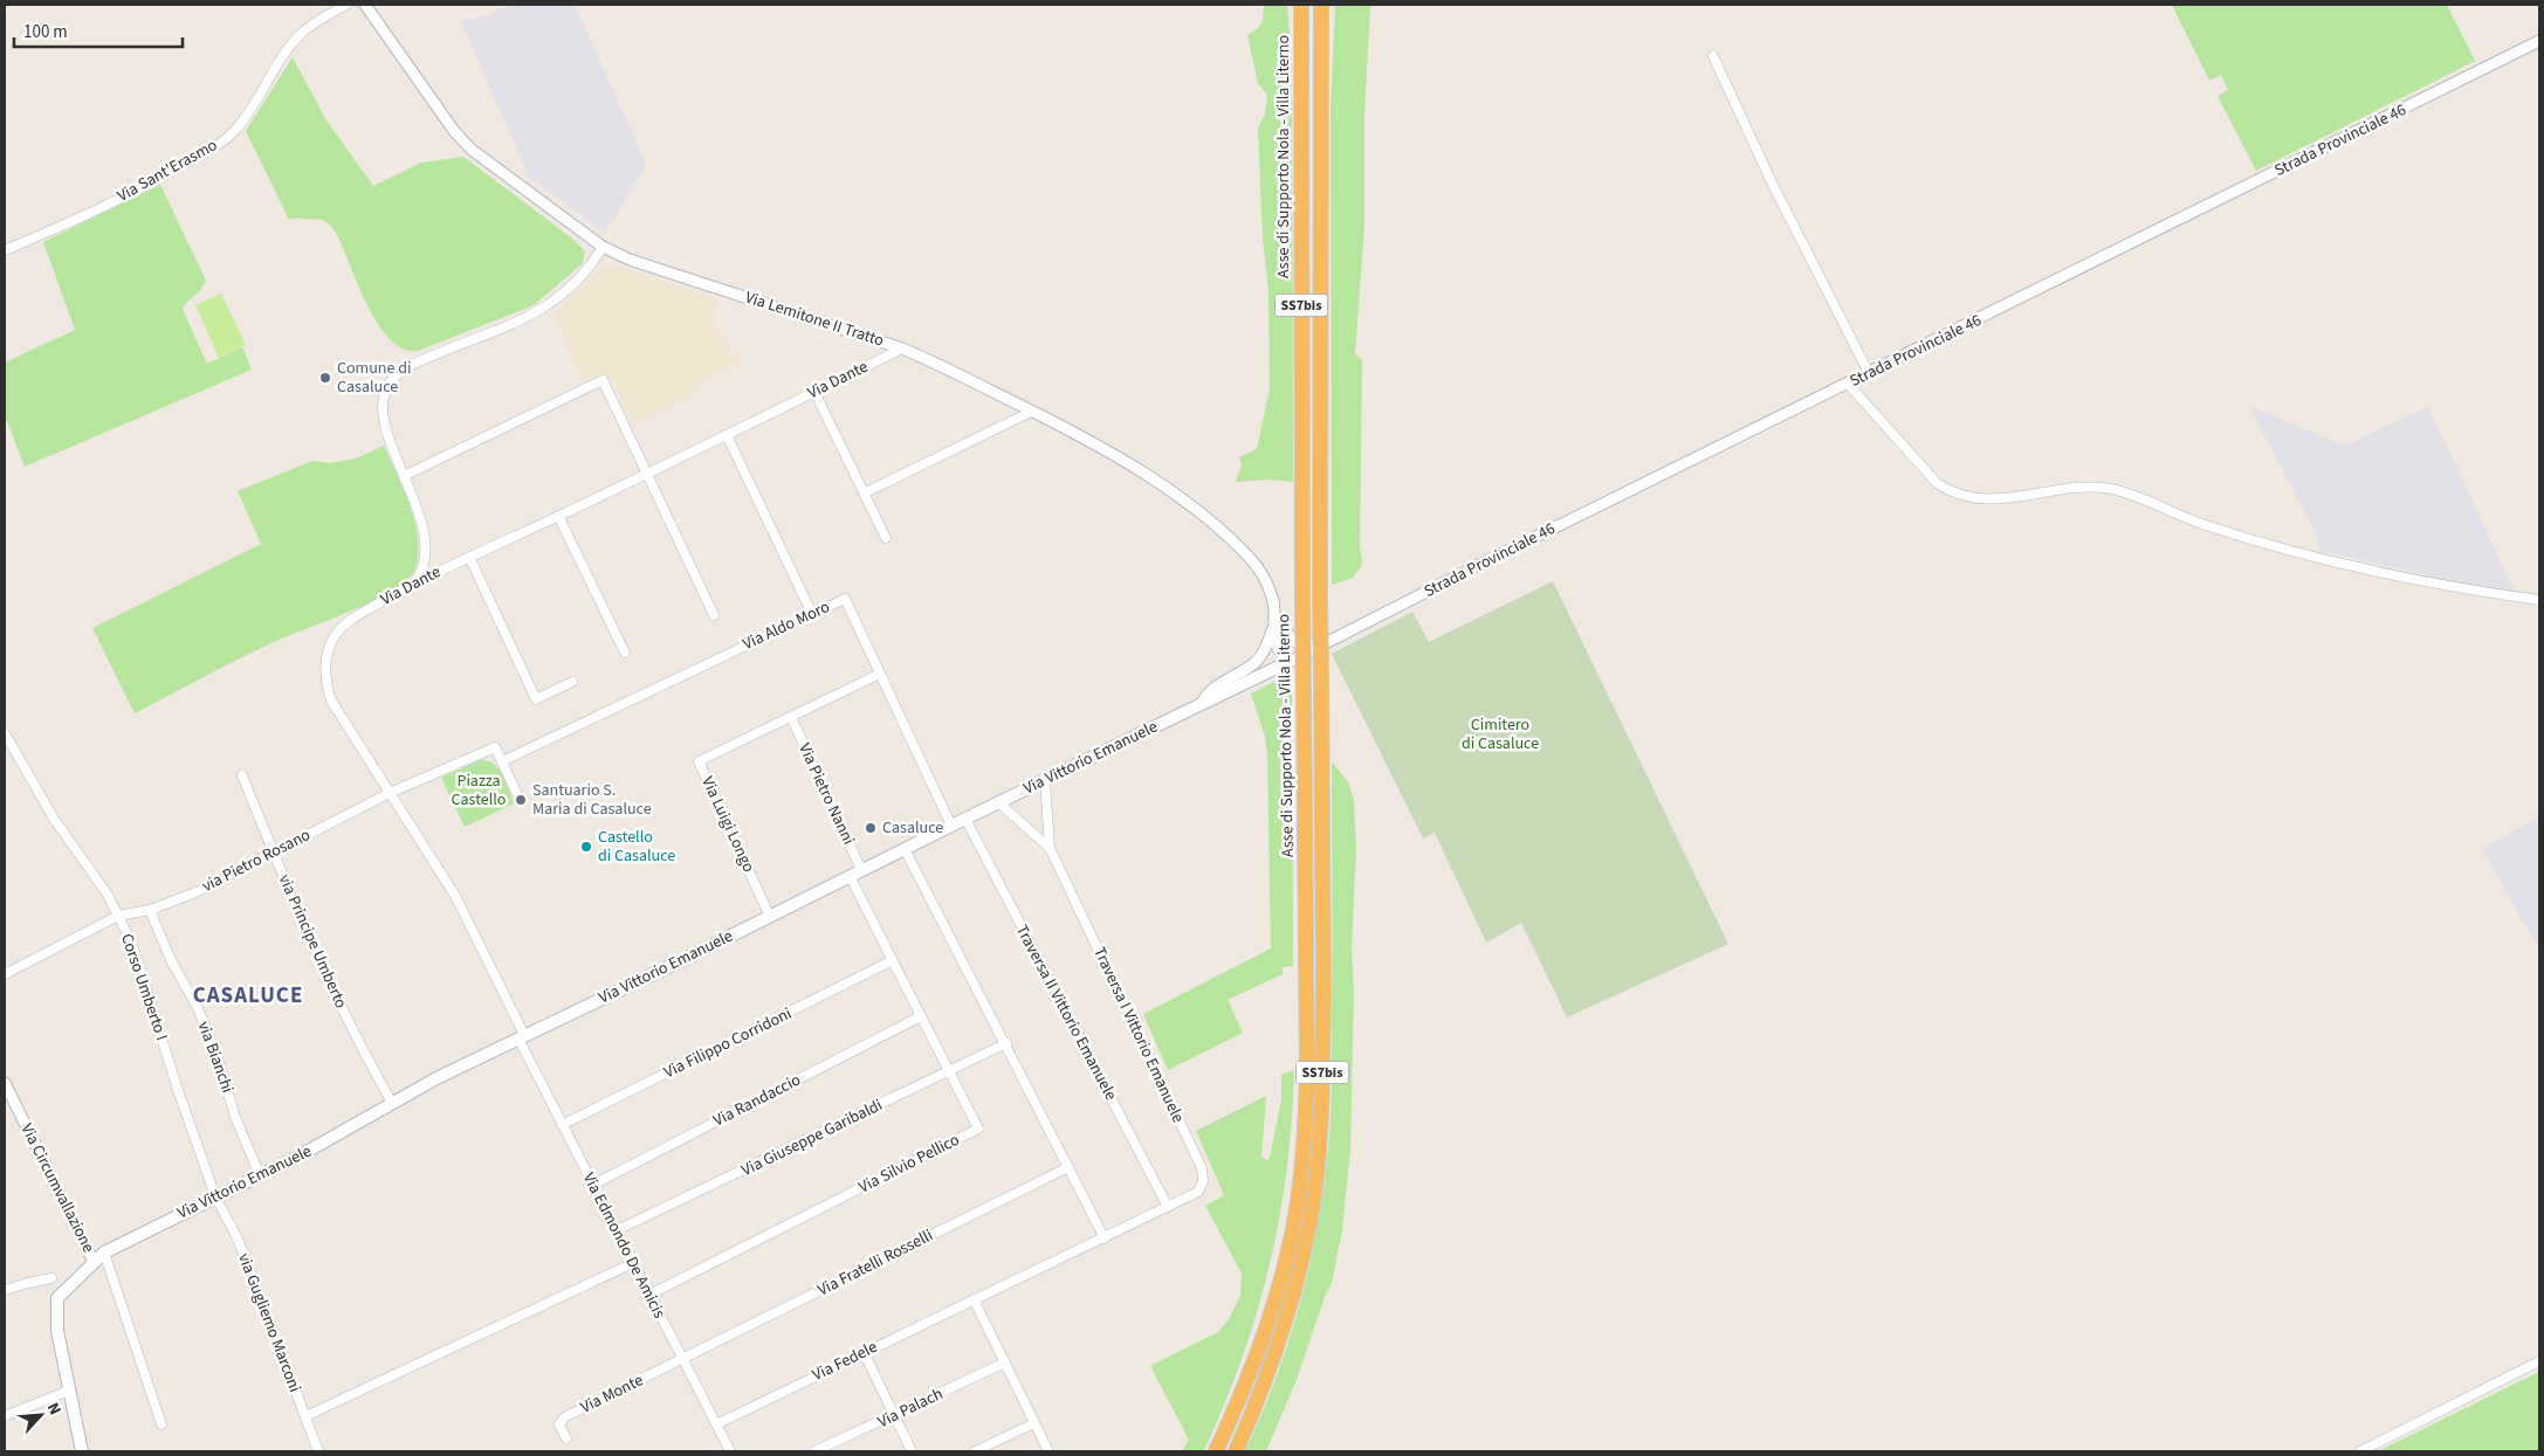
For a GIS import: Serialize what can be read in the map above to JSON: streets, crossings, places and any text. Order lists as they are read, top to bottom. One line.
{"streets":{"highway":["Asse di Supporto Nola - Villa Literno","SS7bis"],"main road":["Via Vittorio Emanuele"],"street":["Strada Provinciale 46","Via Sant'Erasmo","Via Lemitone II Tratto","Via Dante","Via Aldo Moro","Via Pietro Nanni","Via Luigi Longo","via Pietro Rosano","via Principe Umberto","Corso Umberto I","Traversa II Vittorio Emanuele","Traversa I Vittorio Emanuele","Via Filippo Corridoni","via Bianchi","Via Randaccio","Via Giuseppe Garibaldi","Via Silvio Pellico","Via Circumvallazione","Via Edmondo De Amicis","Via Fratelli Rosselli","via Gugliemo Marconi","Via Fedele","Via Monte","Via Palach"]},"crossings":[["Strada Provinciale 46","Via Lemitone II Tratto"],["Strada Provinciale 46","Via Vittorio Emanuele"],["Via Lemitone II Tratto","Via Dante"],["Via Lemitone II Tratto","Via Vittorio Emanuele"],["Via Dante","Via Vittorio Emanuele"],["Via Dante","via Pietro Rosano"],["Via Dante","Via Edmondo De Amicis"],["Via Aldo Moro","Via Vittorio Emanuele"],["Via Vittorio Emanuele","Via Pietro Nanni"],["Via Vittorio Emanuele","Via Luigi Longo"],["Via Vittorio Emanuele","via Principe Umberto"],["Via Vittorio Emanuele","Corso Umberto I"],["Via Vittorio Emanuele","Traversa II Vittorio Emanuele"],["Via Vittorio Emanuele","Traversa I Vittorio Emanuele"],["Via Vittorio Emanuele","via Bianchi"],["Via Vittorio Emanuele","Via Silvio Pellico"],["Via Vittorio Emanuele","Via Circumvallazione"],["Via Vittorio Emanuele","Via Edmondo De Amicis"],["Via Vittorio Emanuele","via Gugliemo Marconi"],["Via Pietro Nanni","Via Luigi Longo"],["Via Pietro Nanni","Via Silvio Pellico"],["via Pietro Rosano","via Principe Umberto"],["via Pietro Rosano","Corso Umberto I"],["via Pietro Rosano","via Bianchi"],["Corso Umberto I","via Gugliemo Marconi"],["Traversa II Vittorio Emanuele","Traversa I Vittorio Emanuele"],["Traversa II Vittorio Emanuele","Via Fedele"],["Traversa I Vittorio Emanuele","Via Fedele"],["Via Filippo Corridoni","Via Silvio Pellico"],["Via Filippo Corridoni","Via Edmondo De Amicis"],["Via Randaccio","Via Silvio Pellico"],["Via Randaccio","Via Edmondo De Amicis"],["Via Giuseppe Garibaldi","Via Silvio Pellico"],["Via Giuseppe Garibaldi","Via Edmondo De Amicis"],["Via Silvio Pellico","Via Edmondo De Amicis"],["Via Edmondo De Amicis","Via Fratelli Rosselli"],["Via Edmondo De Amicis","Via Fedele"],["Via Edmondo De Amicis","Via Monte"],["Via Fratelli Rosselli","Via Monte"]],"districts":["CASALUCE"],"parks":["Cimitero di Casaluce","Piazza Castello"],"places":["Comune di Casaluce","Santuario S. Maria di Casaluce","Casaluce","Castello di Casaluce"],"scale_bar":"100 m","north":"top right"}
